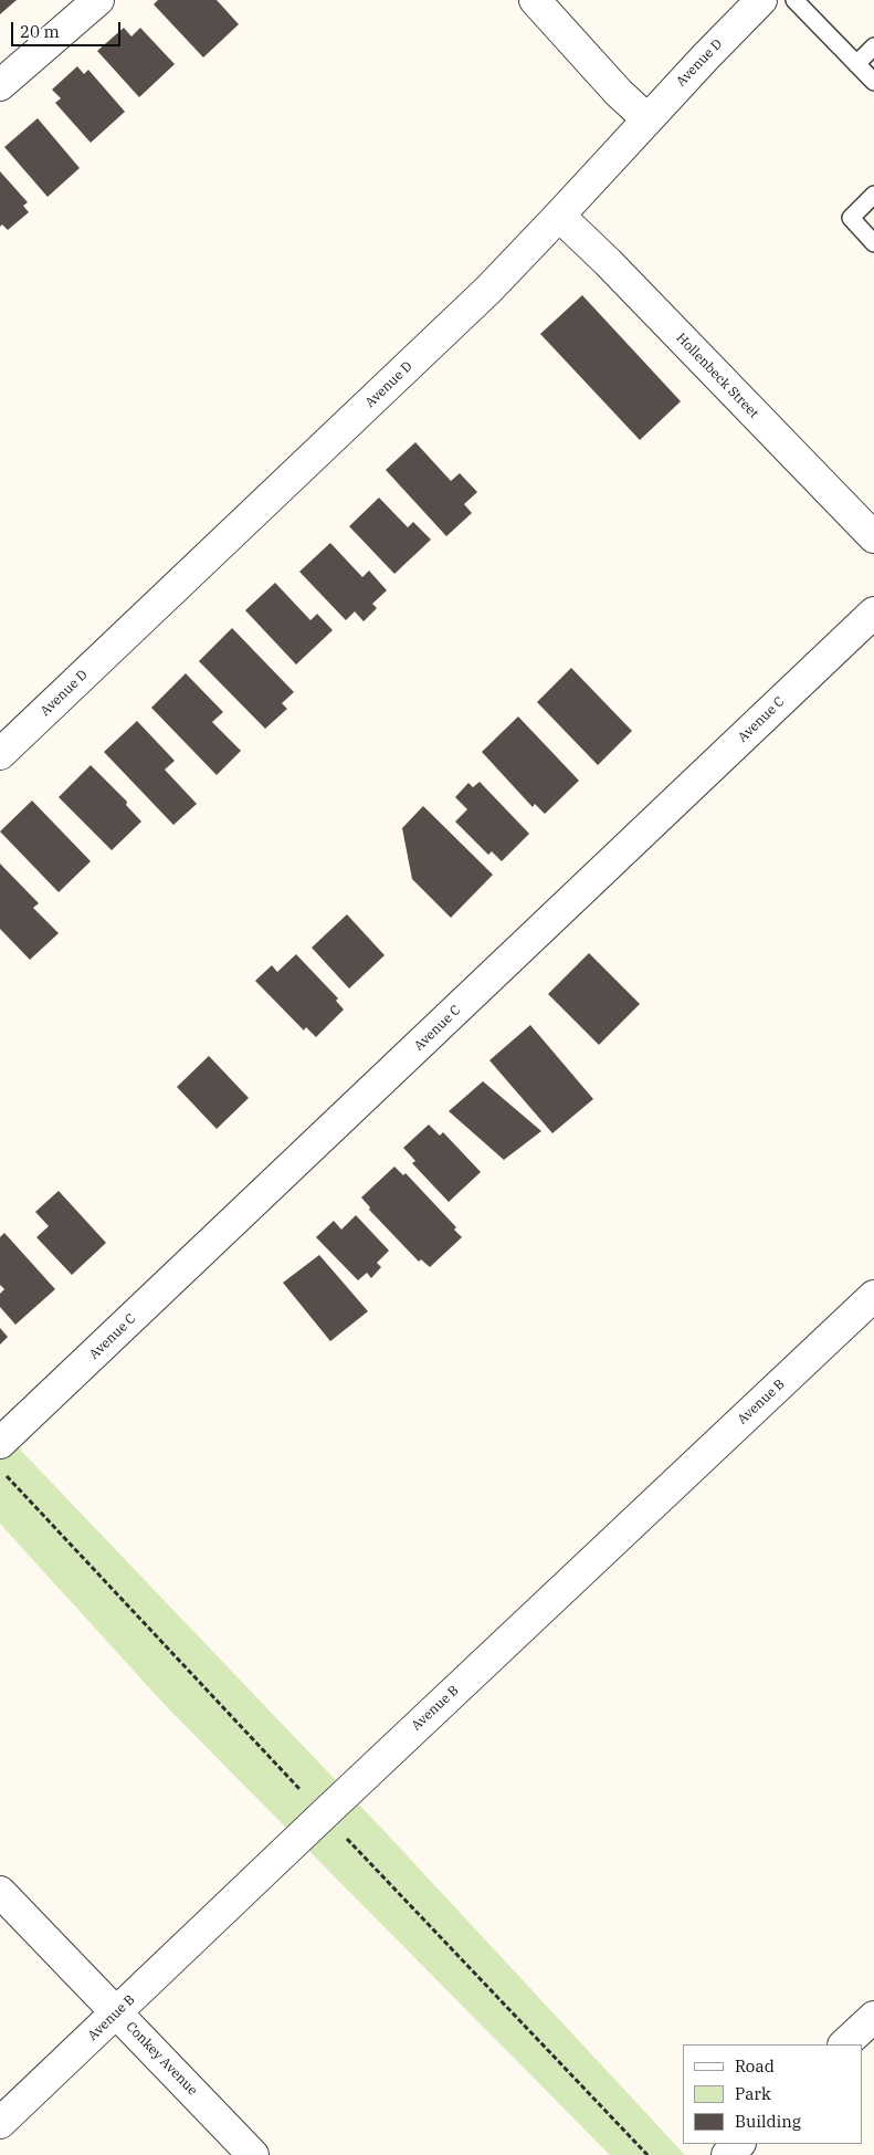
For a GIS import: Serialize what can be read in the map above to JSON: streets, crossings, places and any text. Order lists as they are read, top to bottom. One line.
{"streets":{"street":["Avenue D","Hollenbeck Street","Avenue C","Avenue B","Conkey Avenue"]},"crossings":[["Avenue D","Hollenbeck Street"],["Avenue B","Conkey Avenue"]],"legend":["Road","Park","Building"],"scale_bar":"20 m"}
